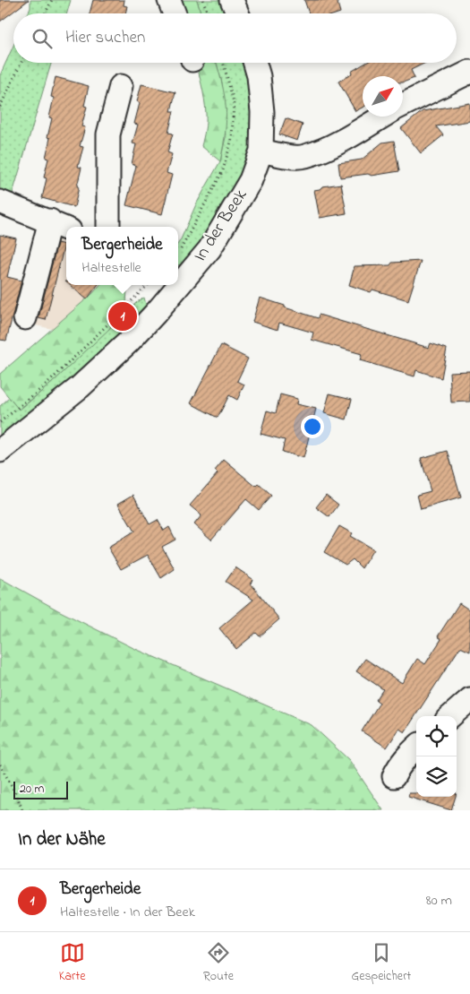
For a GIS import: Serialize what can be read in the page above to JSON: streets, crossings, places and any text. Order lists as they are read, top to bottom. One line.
{"streets":{"street":["In der Beek"]},"scale_bar":"20 m","north":"top right","page":{"search":"Hier suchen","popup":["Bergerheide","Haltestelle"],"pins":"1","scale":"20 m","heading":"In der Nähe","list":[{"mark":"1","name":"Bergerheide","note":"Haltestelle · In der Beek","value":"80 m"}],"nav":["Karte","Route","Gespeichert"]}}
